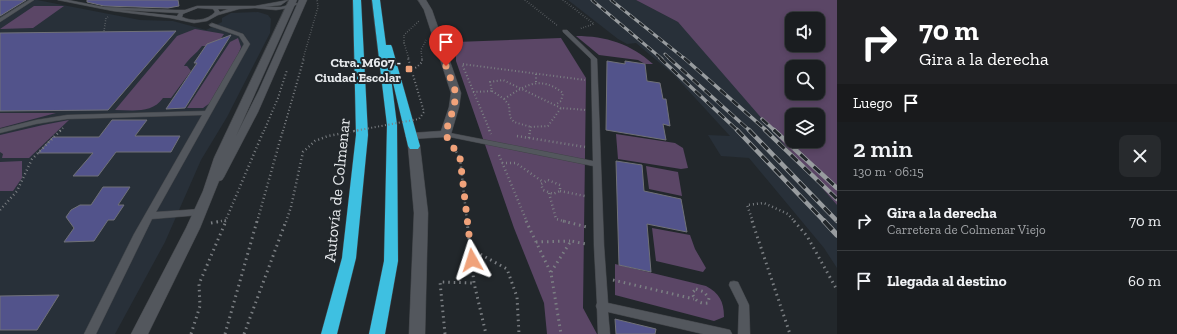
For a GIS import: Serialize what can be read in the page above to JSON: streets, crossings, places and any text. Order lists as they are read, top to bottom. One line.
{"streets":{"highway":["Autovía de Colmenar"]},"places":{"transit":["Ctra. M607 - Ciudad Escolar"]},"page":{"turn":["70 m","Gira a la derecha"],"then":"Luego","heading":["2 min","130 m · 06:15"],"list":[{"name":"Gira a la derecha","note":"Carretera de Colmenar Viejo","value":"70 m"},{"name":"Llegada al destino","value":"60 m"}]}}
